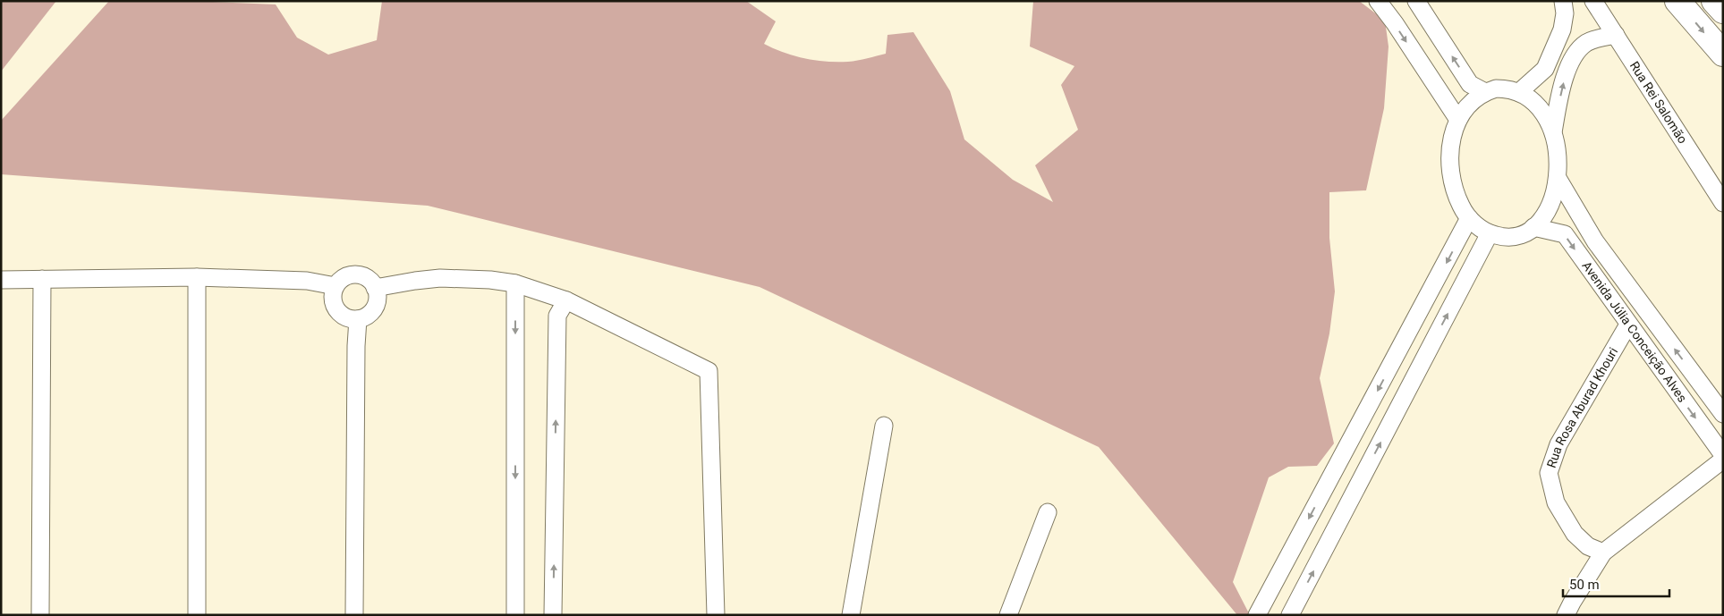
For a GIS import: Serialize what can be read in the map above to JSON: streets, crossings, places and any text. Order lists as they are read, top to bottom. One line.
{"streets":{"street":["Rua Rei Salomão","Avenida Júlia Conceição Alves","Rua Rosa Aburad Khouri"]},"crossings":[["Avenida Júlia Conceição Alves","Rua Rosa Aburad Khouri"]],"scale_bar":"50 m"}
